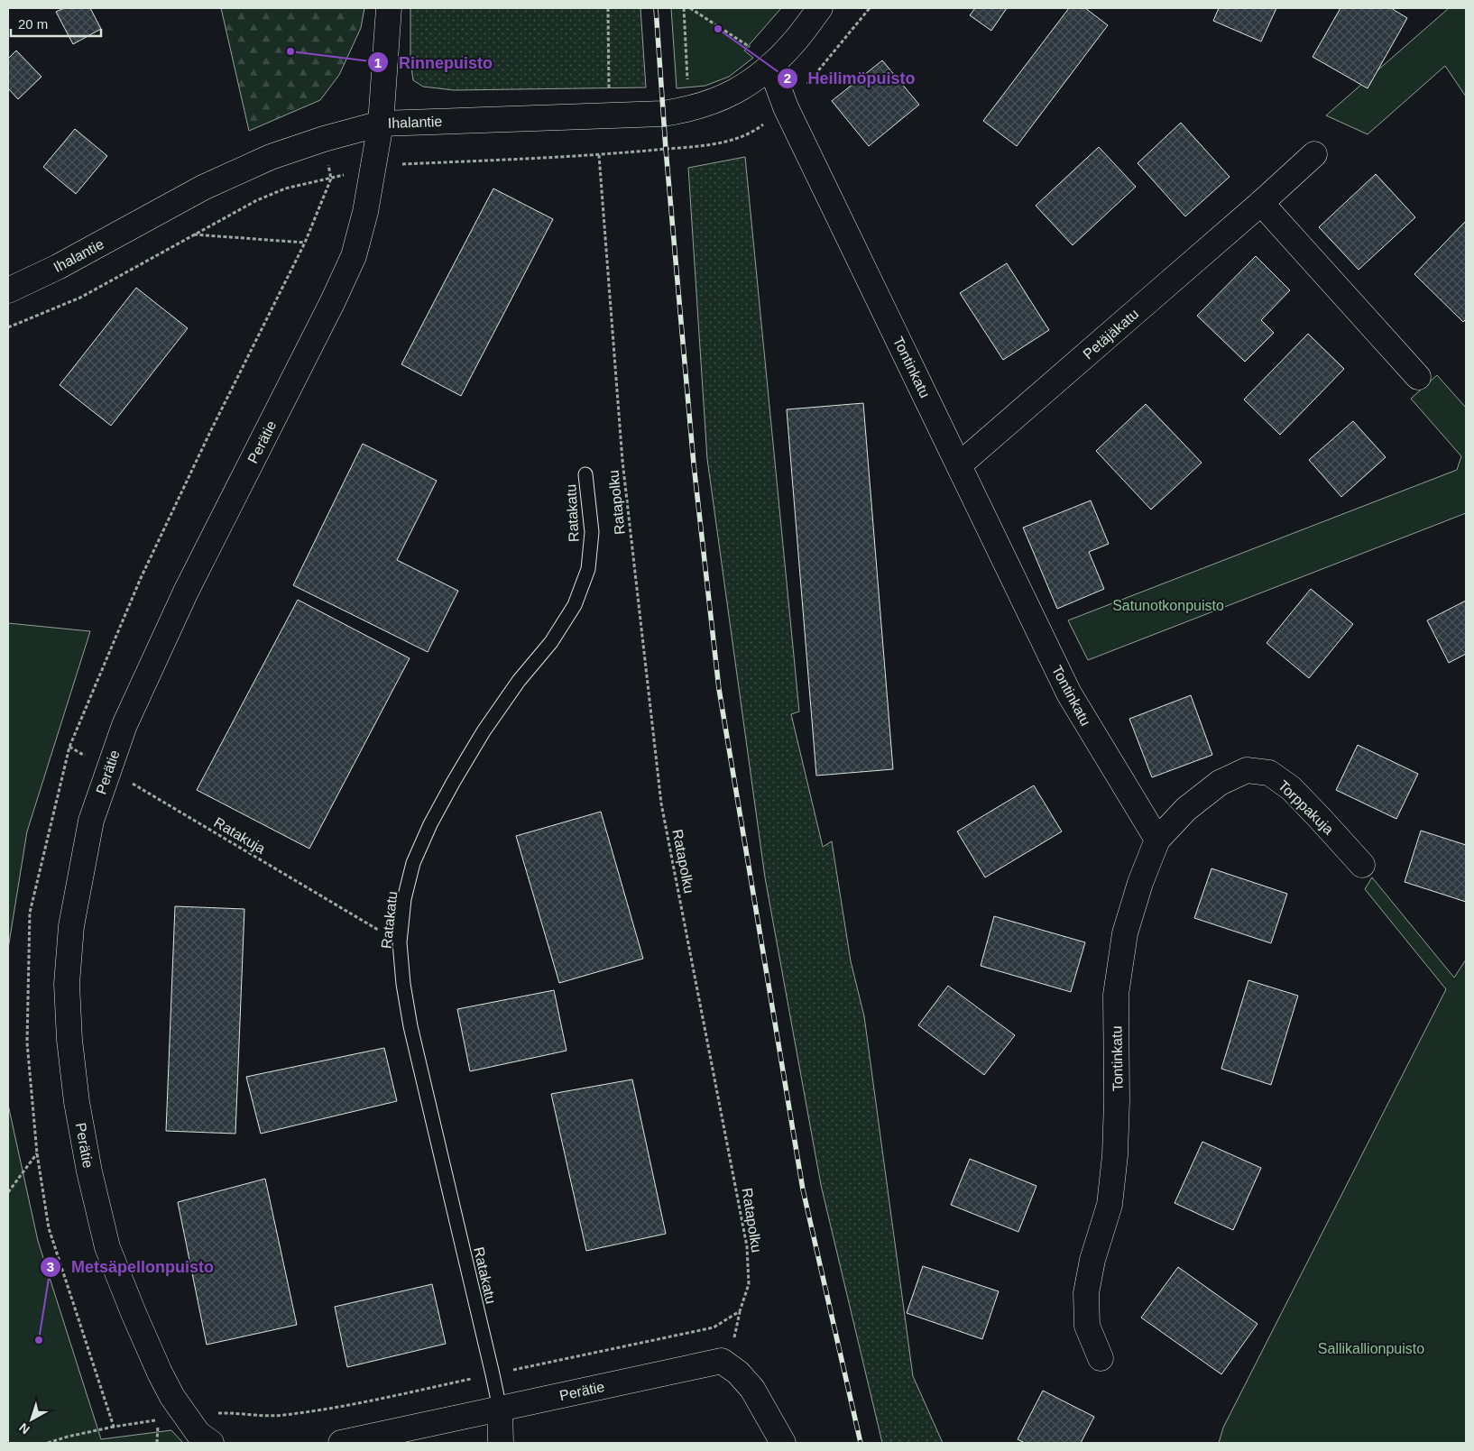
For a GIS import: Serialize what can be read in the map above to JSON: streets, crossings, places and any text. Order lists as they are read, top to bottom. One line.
{"streets":{"street":["Ihalantie","Petäjäkatu","Tontinkatu","Perätie","Torppakuja"],"lane":["Ratakatu"],"path":["Ratapolku","Ratakuja"]},"crossings":[["Ihalantie","Tontinkatu"],["Ihalantie","Perätie"],["Petäjäkatu","Tontinkatu"],["Tontinkatu","Torppakuja"],["Perätie","Ratapolku"],["Perätie","Ratakatu"],["Perätie","Ratakuja"],["Ratapolku","Ratakatu"],["Ratakatu","Ratakuja"]],"parks":["Satunotkonpuisto","Sallikallionpuisto"],"places":["Heilimöpuisto","Rinnepuisto","Metsäpellonpuisto"],"scale_bar":"20 m","north":"bottom left"}
